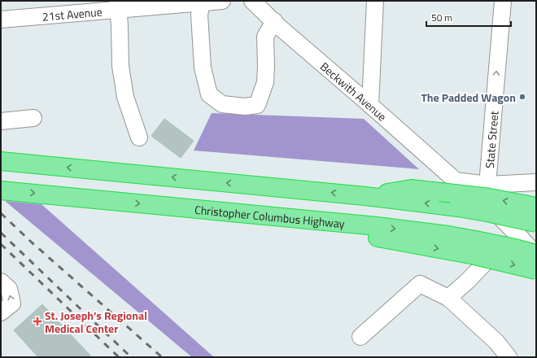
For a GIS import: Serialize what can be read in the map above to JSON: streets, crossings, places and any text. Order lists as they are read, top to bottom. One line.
{"streets":{"highway":["Christopher Columbus Highway"],"street":["21st Avenue","Beckwith Avenue","State Street"]},"crossings":[["Beckwith Avenue","State Street"],["Beckwith Avenue","Christopher Columbus Highway"]],"places":{"other":["The Padded Wagon"],"health":["St. Joseph’s Regional Medical Center"]},"scale_bar":"50 m"}
